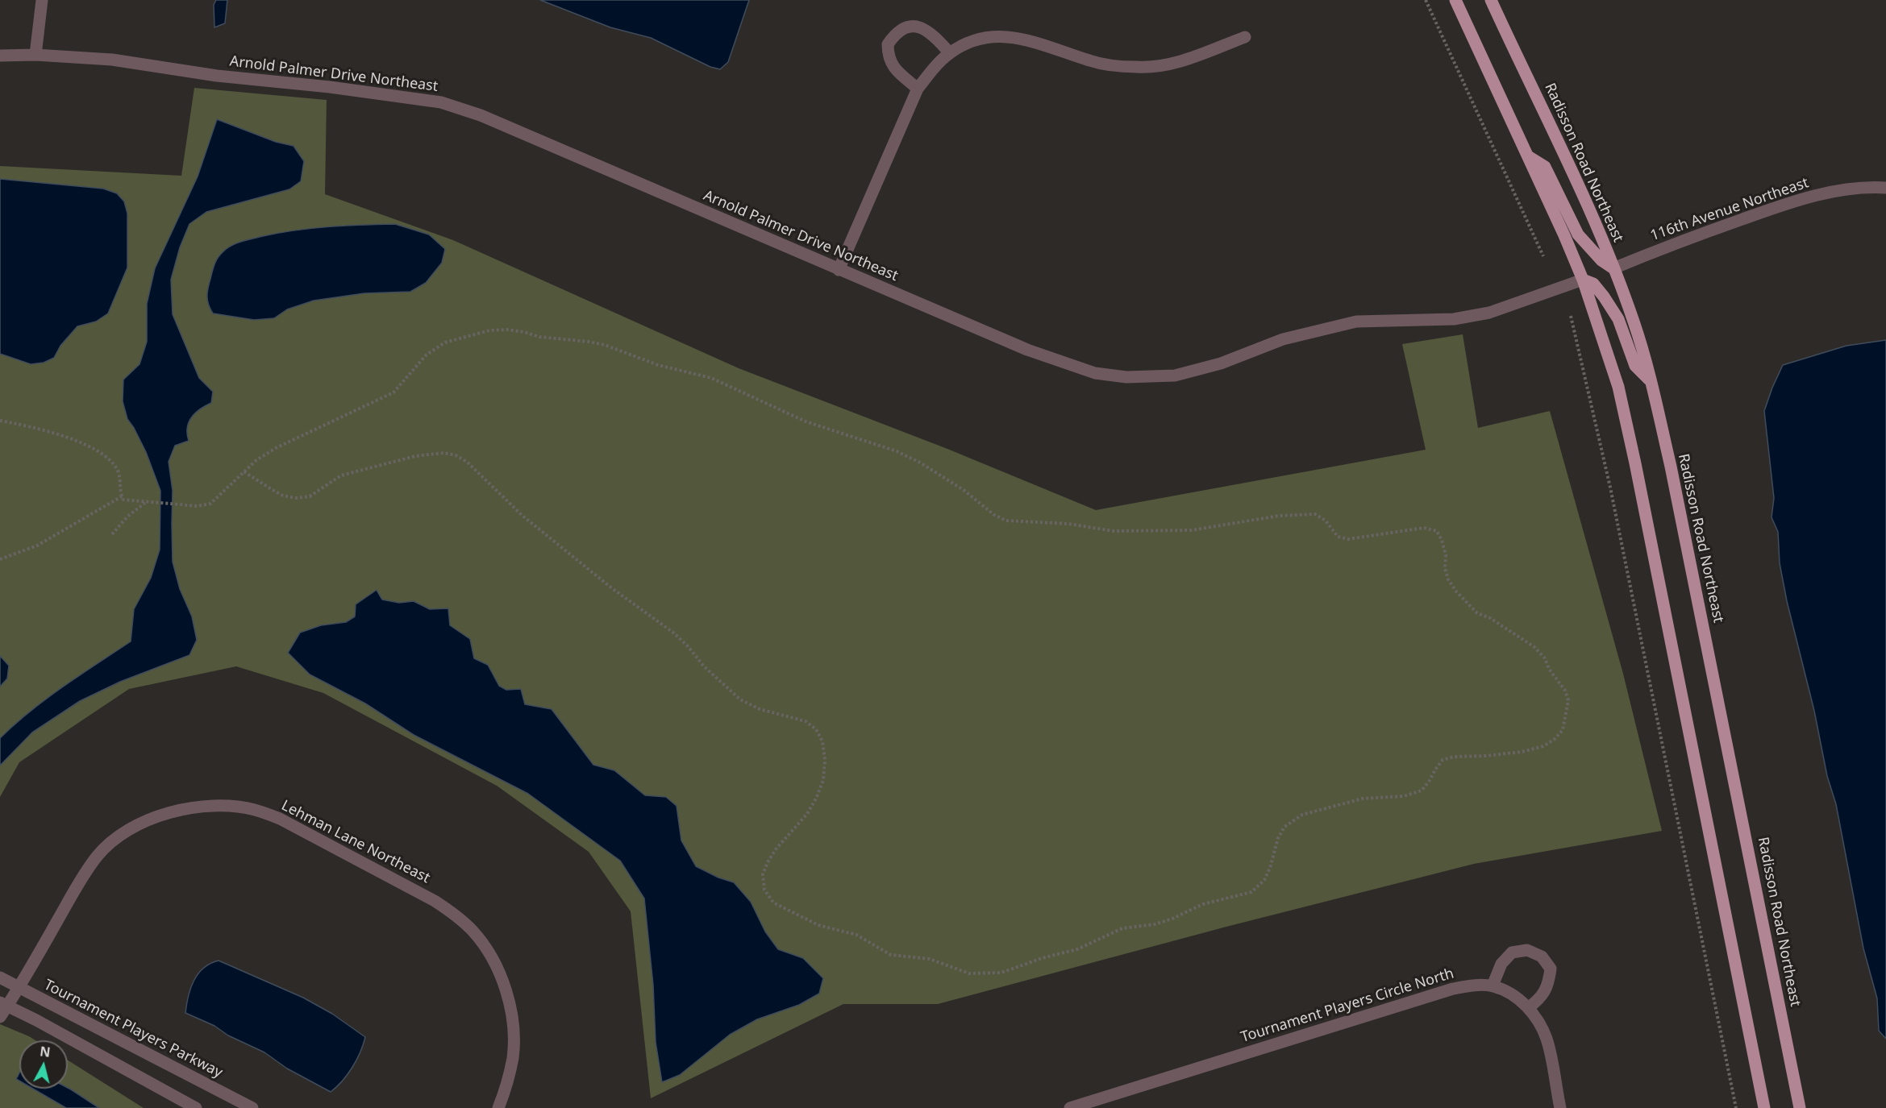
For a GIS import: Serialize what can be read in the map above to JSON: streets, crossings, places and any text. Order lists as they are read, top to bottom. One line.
{"streets":{"main road":["Radisson Road Northeast"],"street":["Arnold Palmer Drive Northeast","116th Avenue Northeast","Lehman Lane Northeast","Tournament Players Circle North","Tournament Players Parkway"]},"crossings":[["Radisson Road Northeast","116th Avenue Northeast"],["Lehman Lane Northeast","Tournament Players Parkway"]],"north":"top"}
